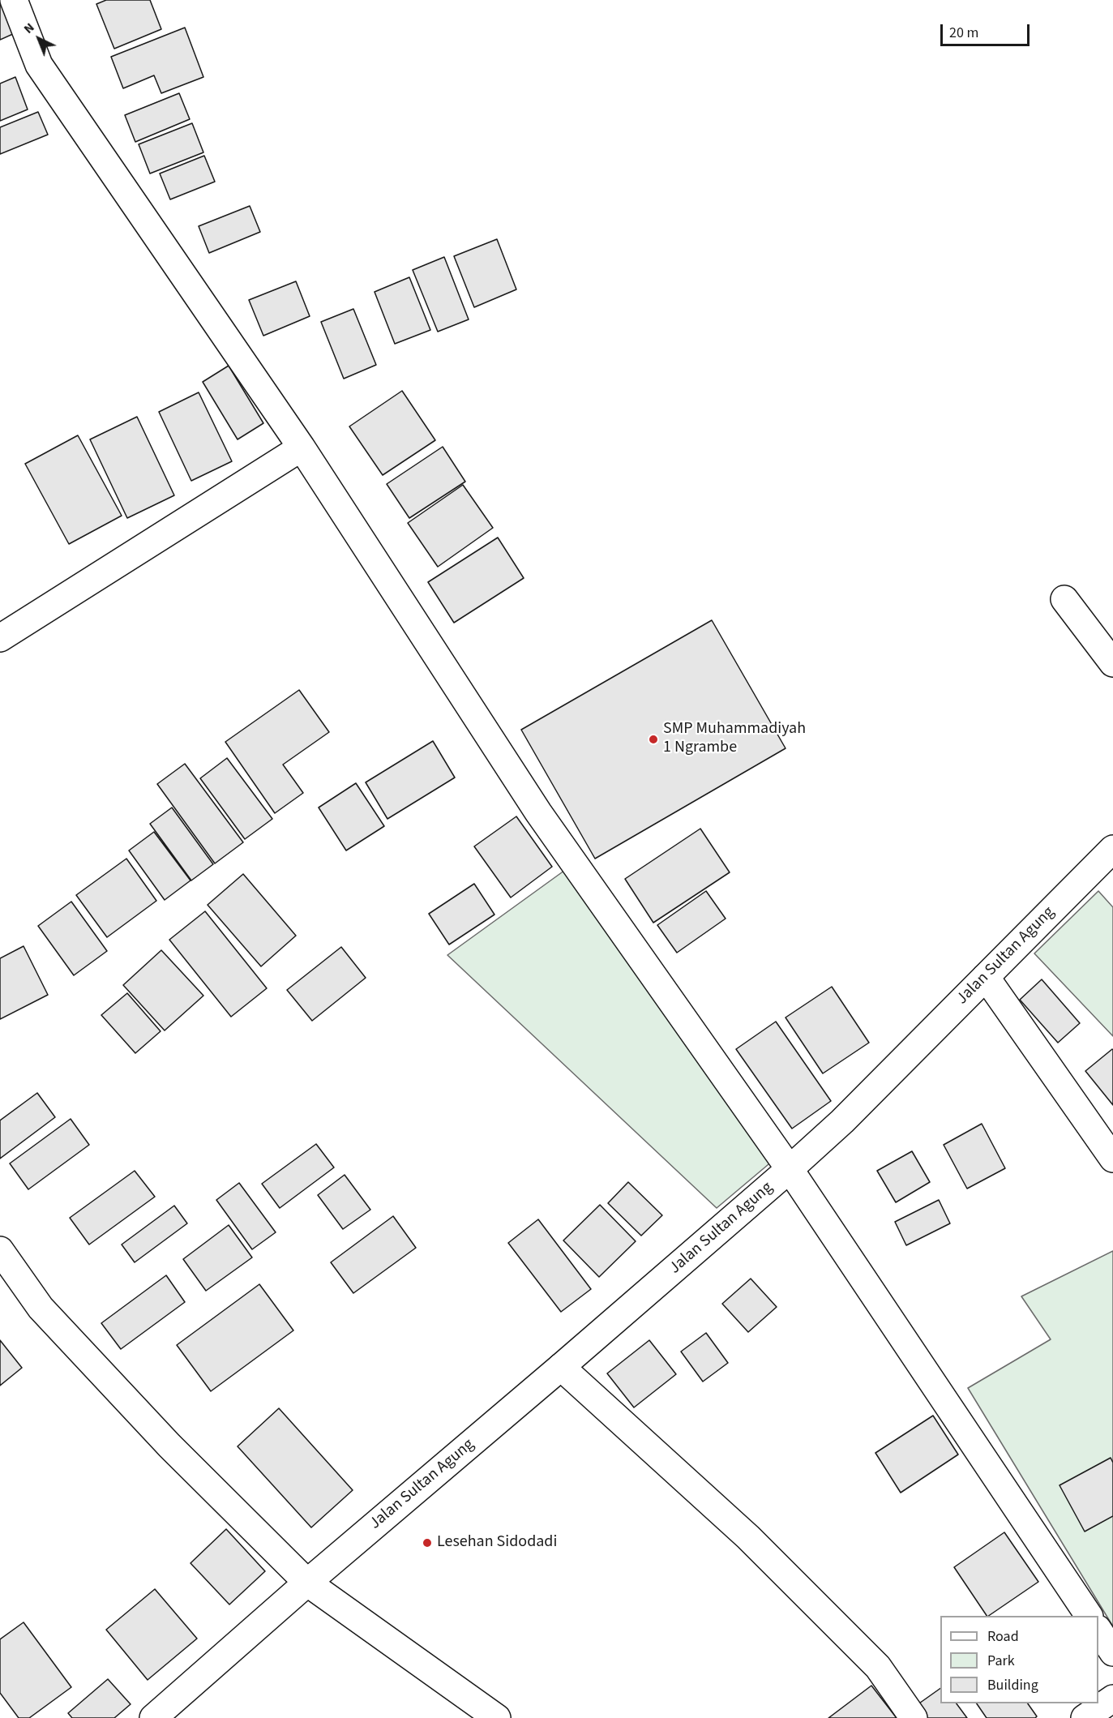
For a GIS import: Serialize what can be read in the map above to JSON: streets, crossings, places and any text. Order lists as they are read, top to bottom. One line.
{"streets":{"street":["Jalan Sultan Agung"]},"places":["SMP Muhammadiyah 1 Ngrambe","Lesehan Sidodadi"],"legend":["Road","Park","Building"],"scale_bar":"20 m","north":"top left"}
